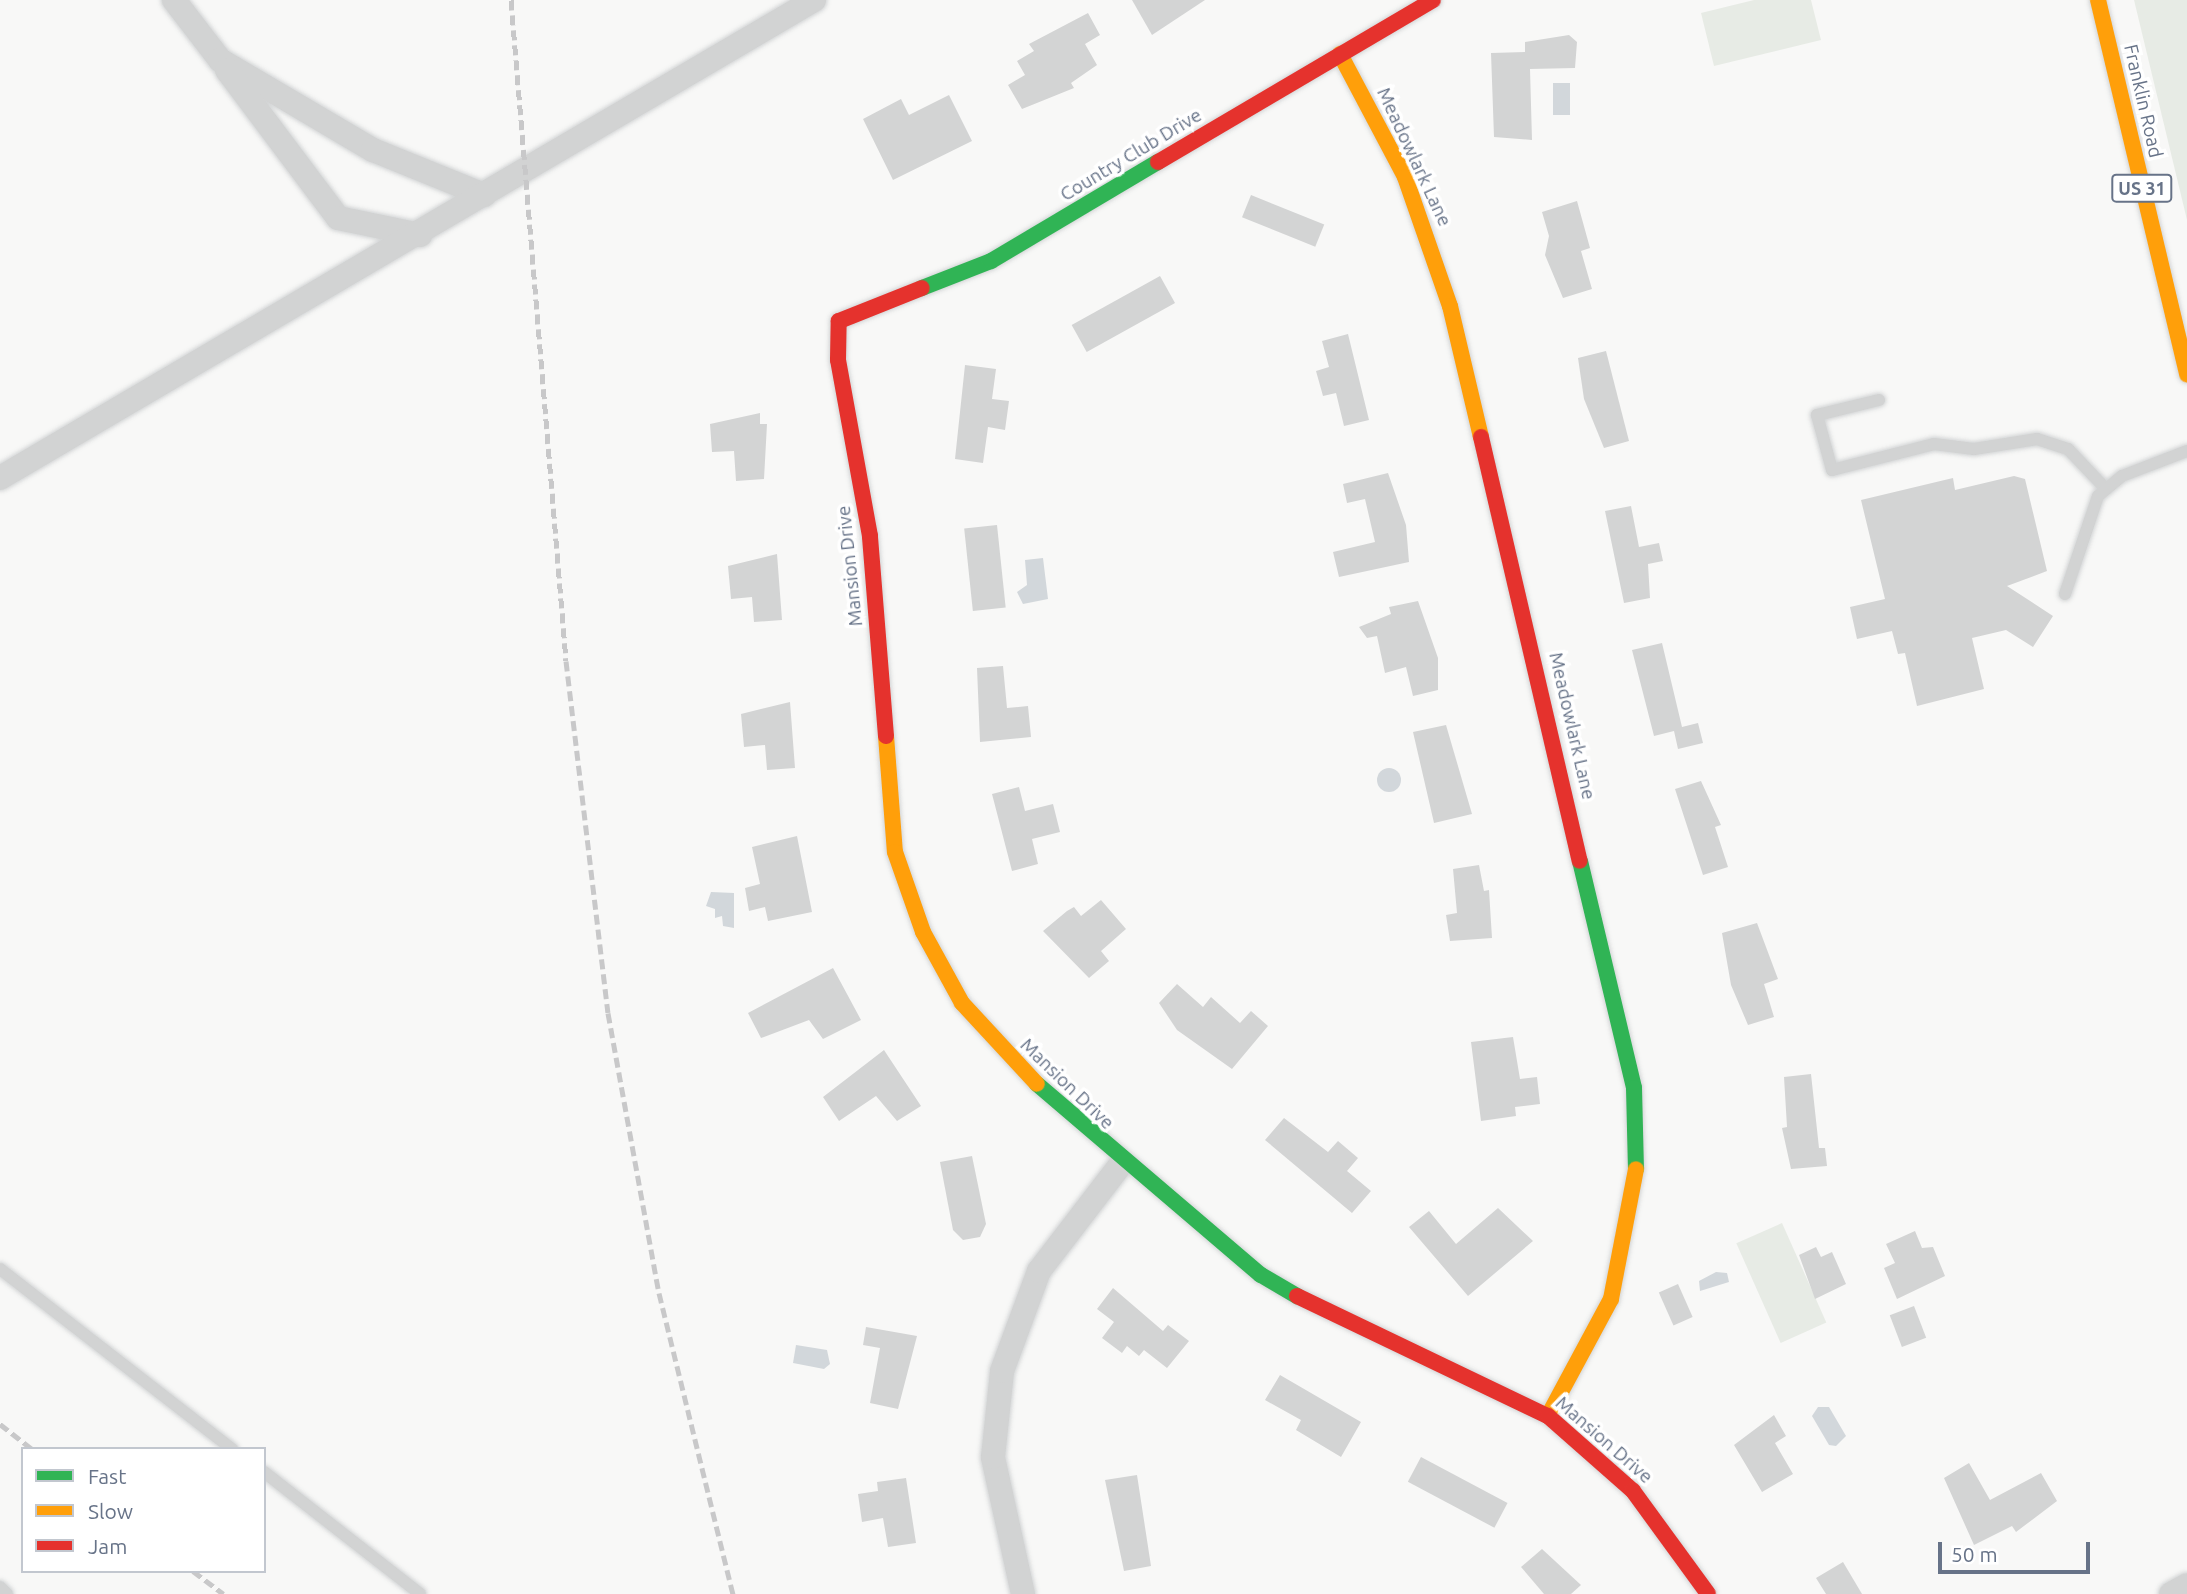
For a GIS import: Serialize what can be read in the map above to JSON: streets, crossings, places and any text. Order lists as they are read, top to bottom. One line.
{"streets":{"street":["Franklin Road","Country Club Drive","Meadowlark Lane","US 31","Mansion Drive"]},"crossings":[["Country Club Drive","Meadowlark Lane"],["Country Club Drive","Mansion Drive"],["Meadowlark Lane","Mansion Drive"]],"legend":["Fast","Slow","Jam"],"scale_bar":"50 m"}
